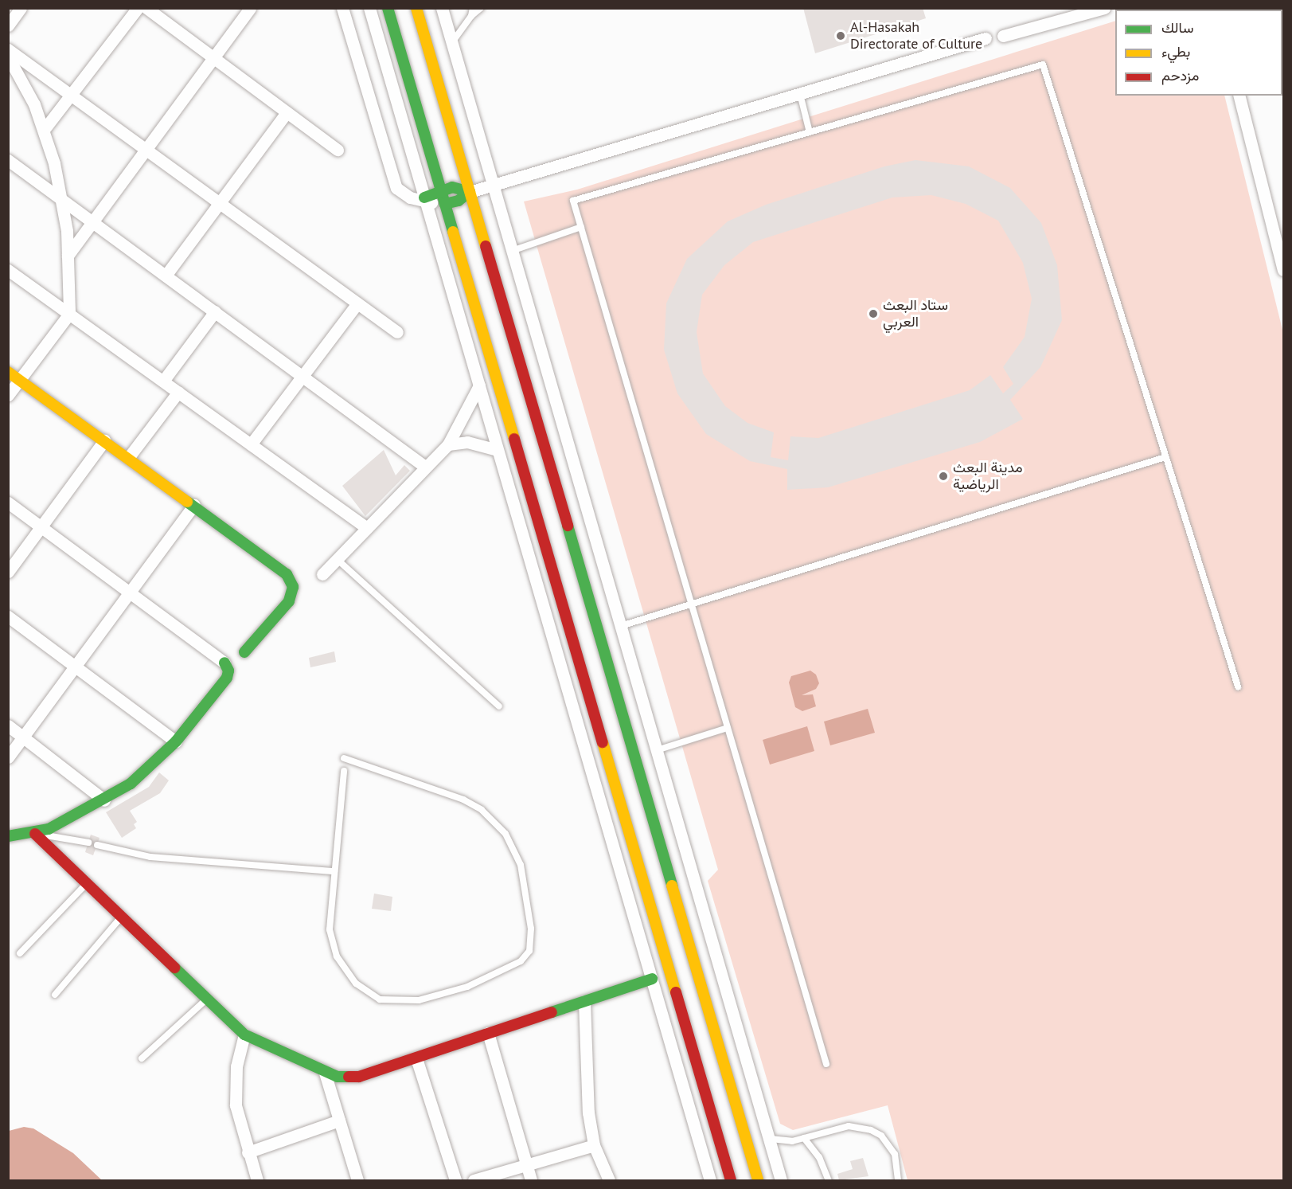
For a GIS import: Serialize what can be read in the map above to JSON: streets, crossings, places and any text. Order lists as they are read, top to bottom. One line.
{"places":["Al-Hasakah Directorate of Culture","ستاد البعث العربي","مدينة البعث الرياضية"],"legend":["سالك","بطيء","مزدحم"]}
